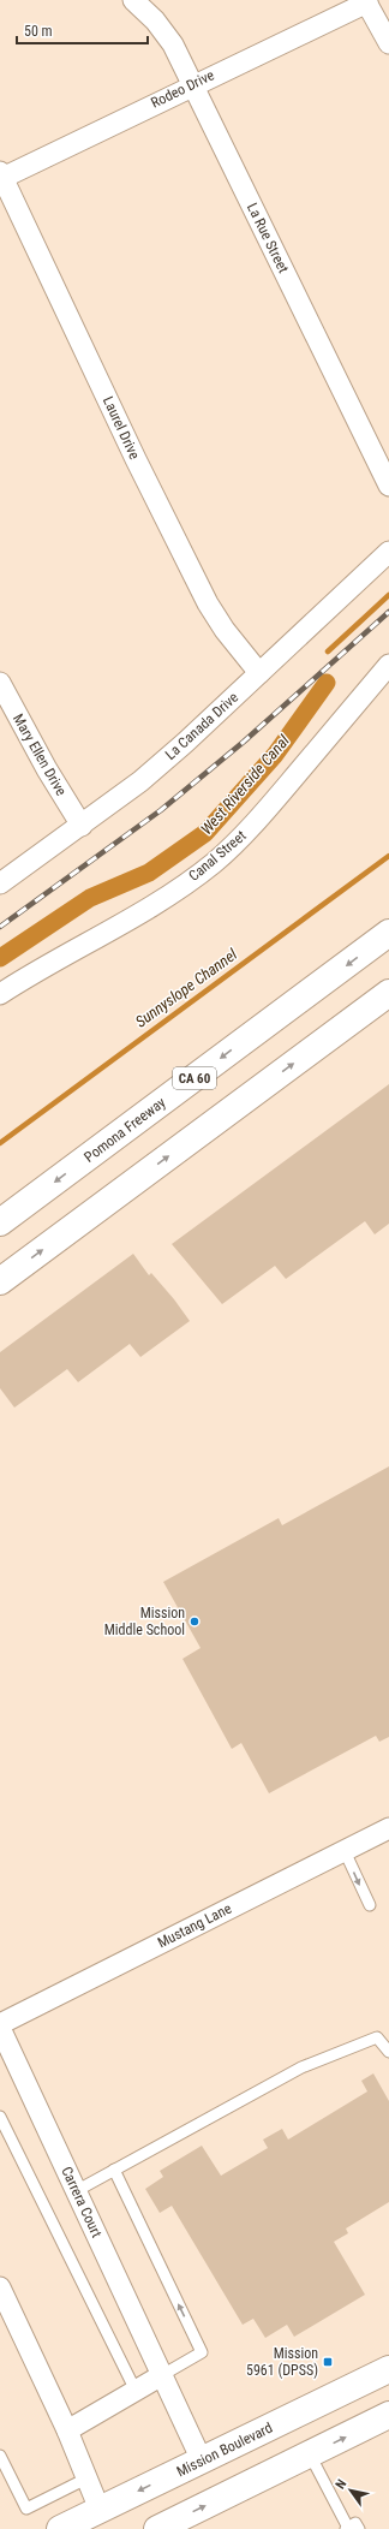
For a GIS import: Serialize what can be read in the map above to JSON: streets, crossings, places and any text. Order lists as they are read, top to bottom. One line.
{"streets":{"main road":["CA 60","Pomona Freeway","Mission Boulevard"],"street":["Rodeo Drive","La Rue Street","Laurel Drive","La Canada Drive","Mary Ellen Drive","Canal Street","Mustang Lane","Carrera Court"]},"crossings":[["Rodeo Drive","La Rue Street"],["Rodeo Drive","Laurel Drive"],["Laurel Drive","La Canada Drive"],["La Canada Drive","Mary Ellen Drive"],["Mustang Lane","Carrera Court"],["Carrera Court","Mission Boulevard"]],"water":["West Riverside Canal","Sunnyslope Channel"],"places":{"other":["Mission Middle School"],"transit":["Mission 5961 (DPSS)"]},"scale_bar":"50 m","north":"top left"}
